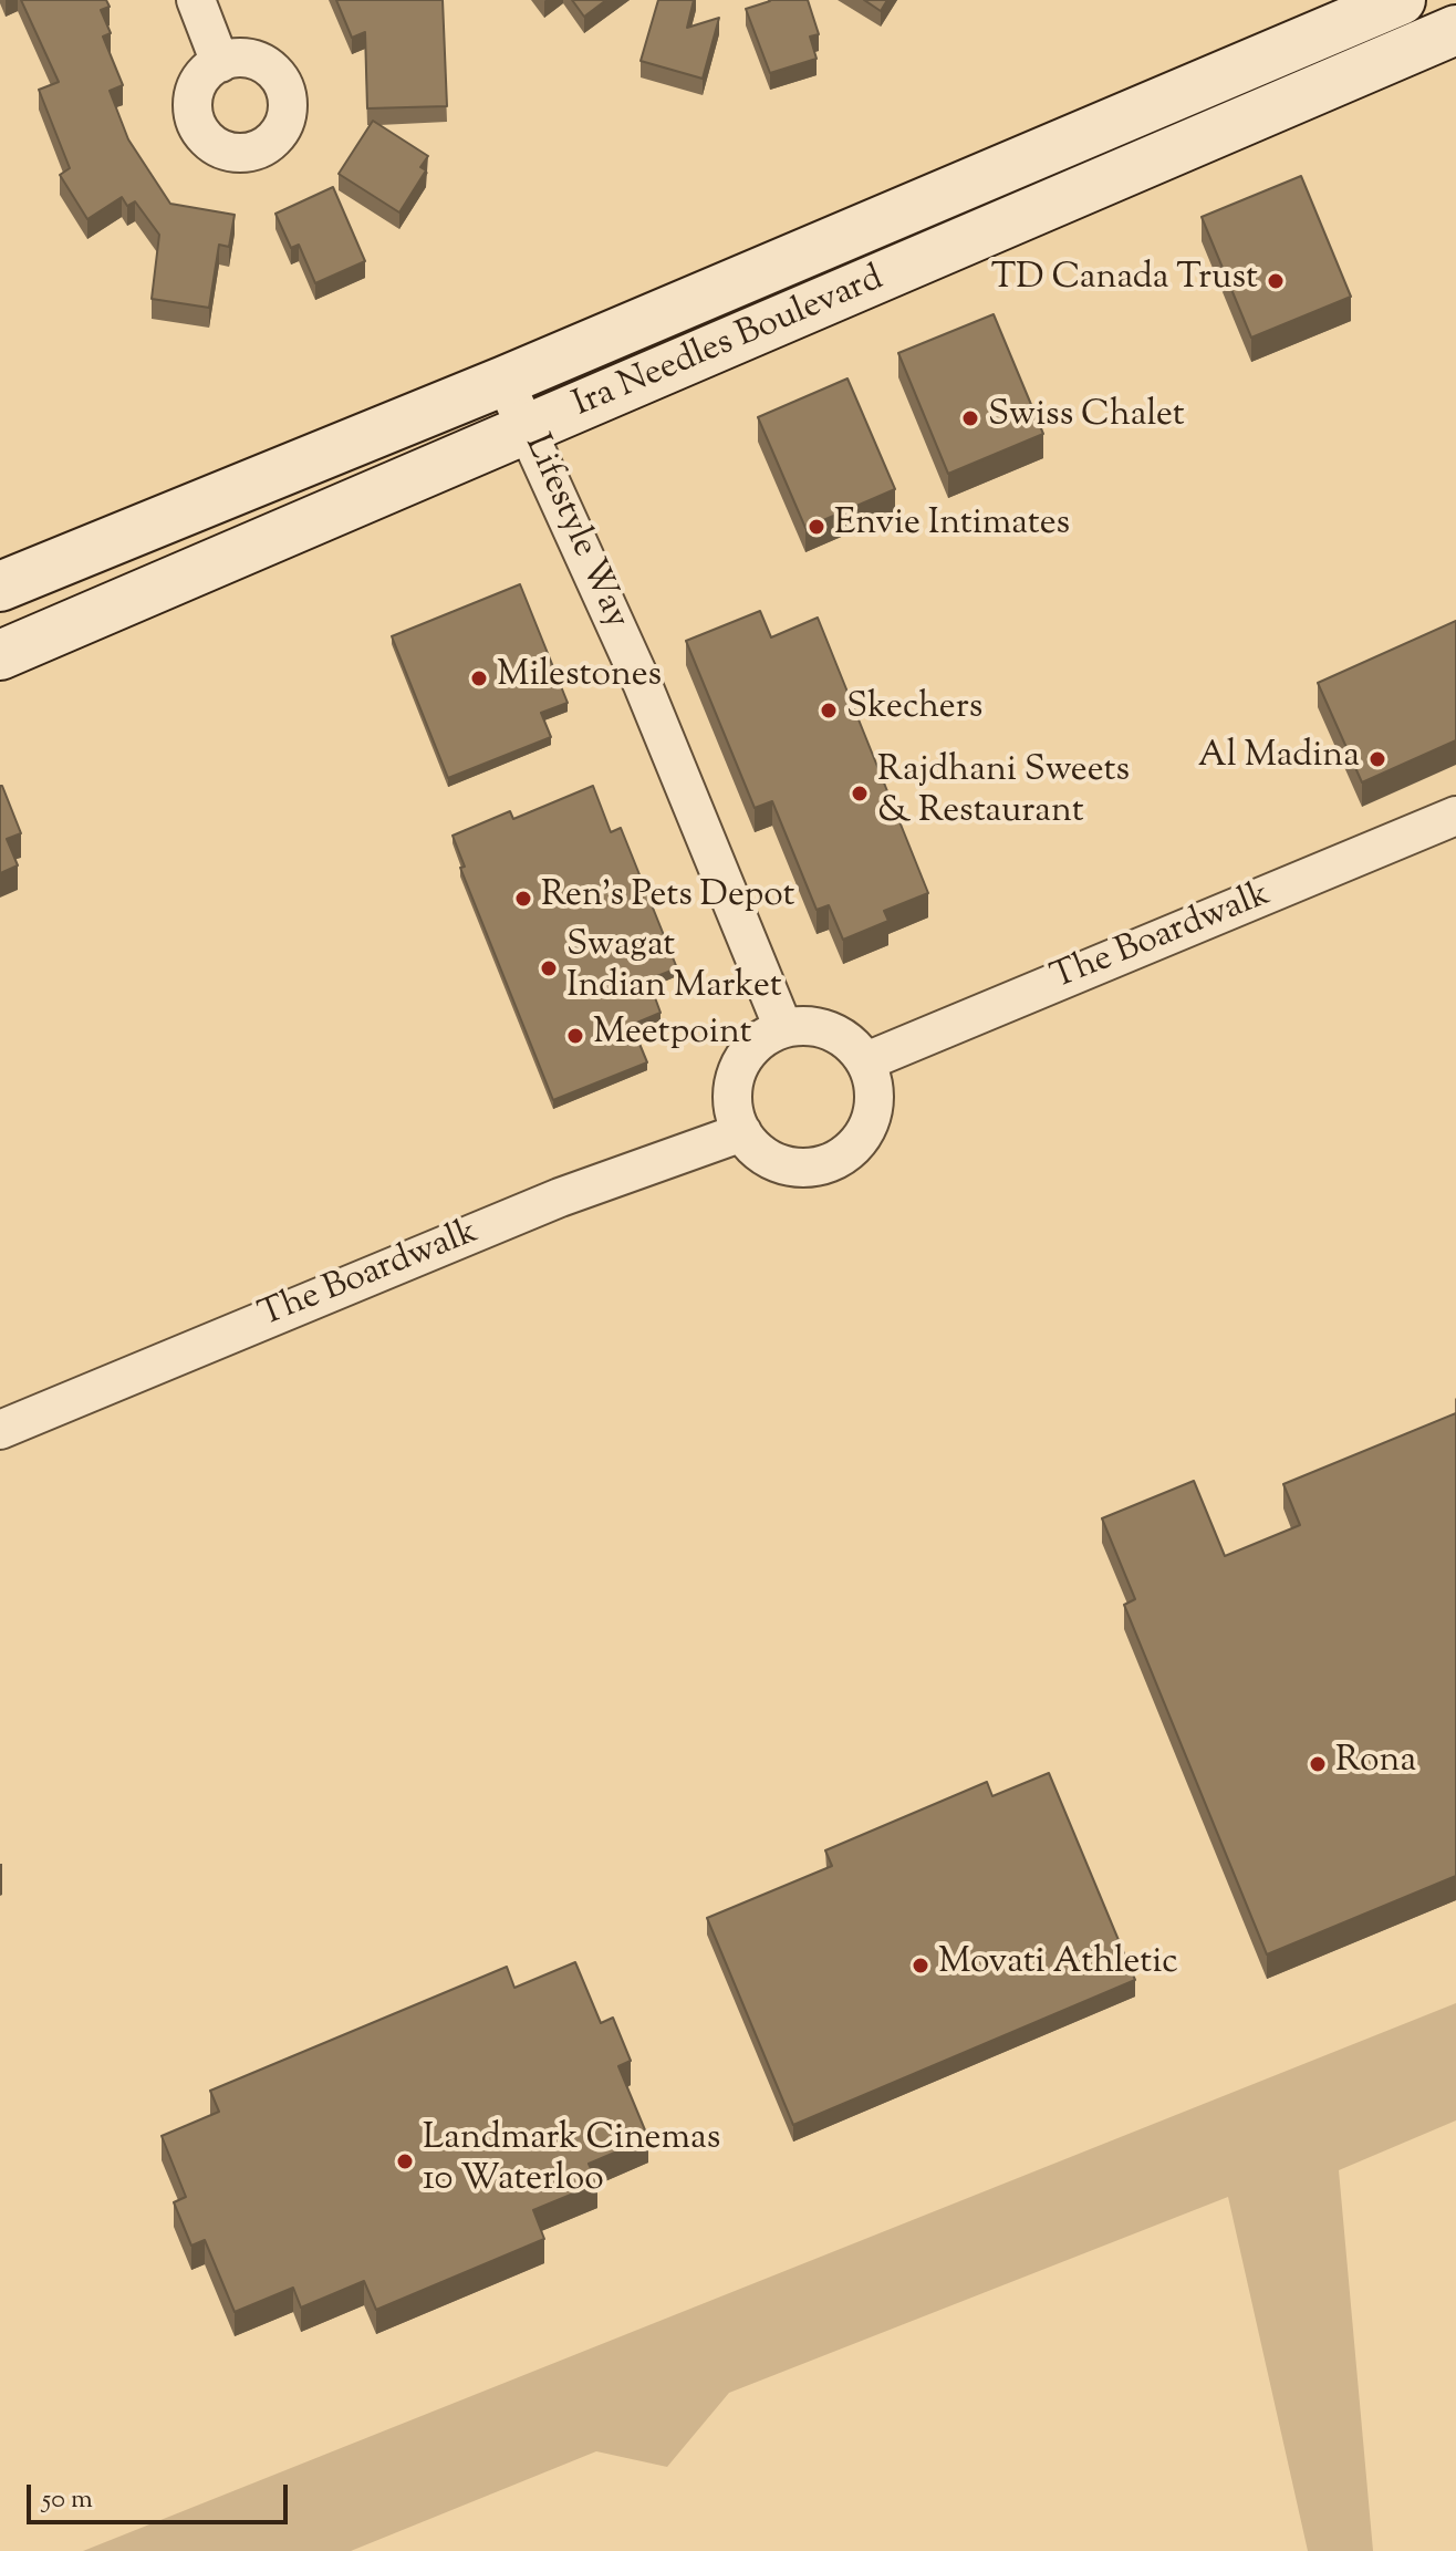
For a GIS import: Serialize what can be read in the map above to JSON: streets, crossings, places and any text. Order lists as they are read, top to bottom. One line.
{"streets":{"main road":["Ira Needles Boulevard"],"street":["Lifestyle Way","The Boardwalk"]},"crossings":[["Ira Needles Boulevard","Lifestyle Way"],["Lifestyle Way","The Boardwalk"]],"places":["TD Canada Trust","Swiss Chalet","Envie Intimates","Milestones","Skechers","Al Madina","Rajdhani Sweets & Restaurant","Ren's Pets Depot","Swagat Indian Market","Meetpoint","Rona","Movati Athletic","Landmark Cinemas 10 Waterloo"],"scale_bar":"50 m"}
